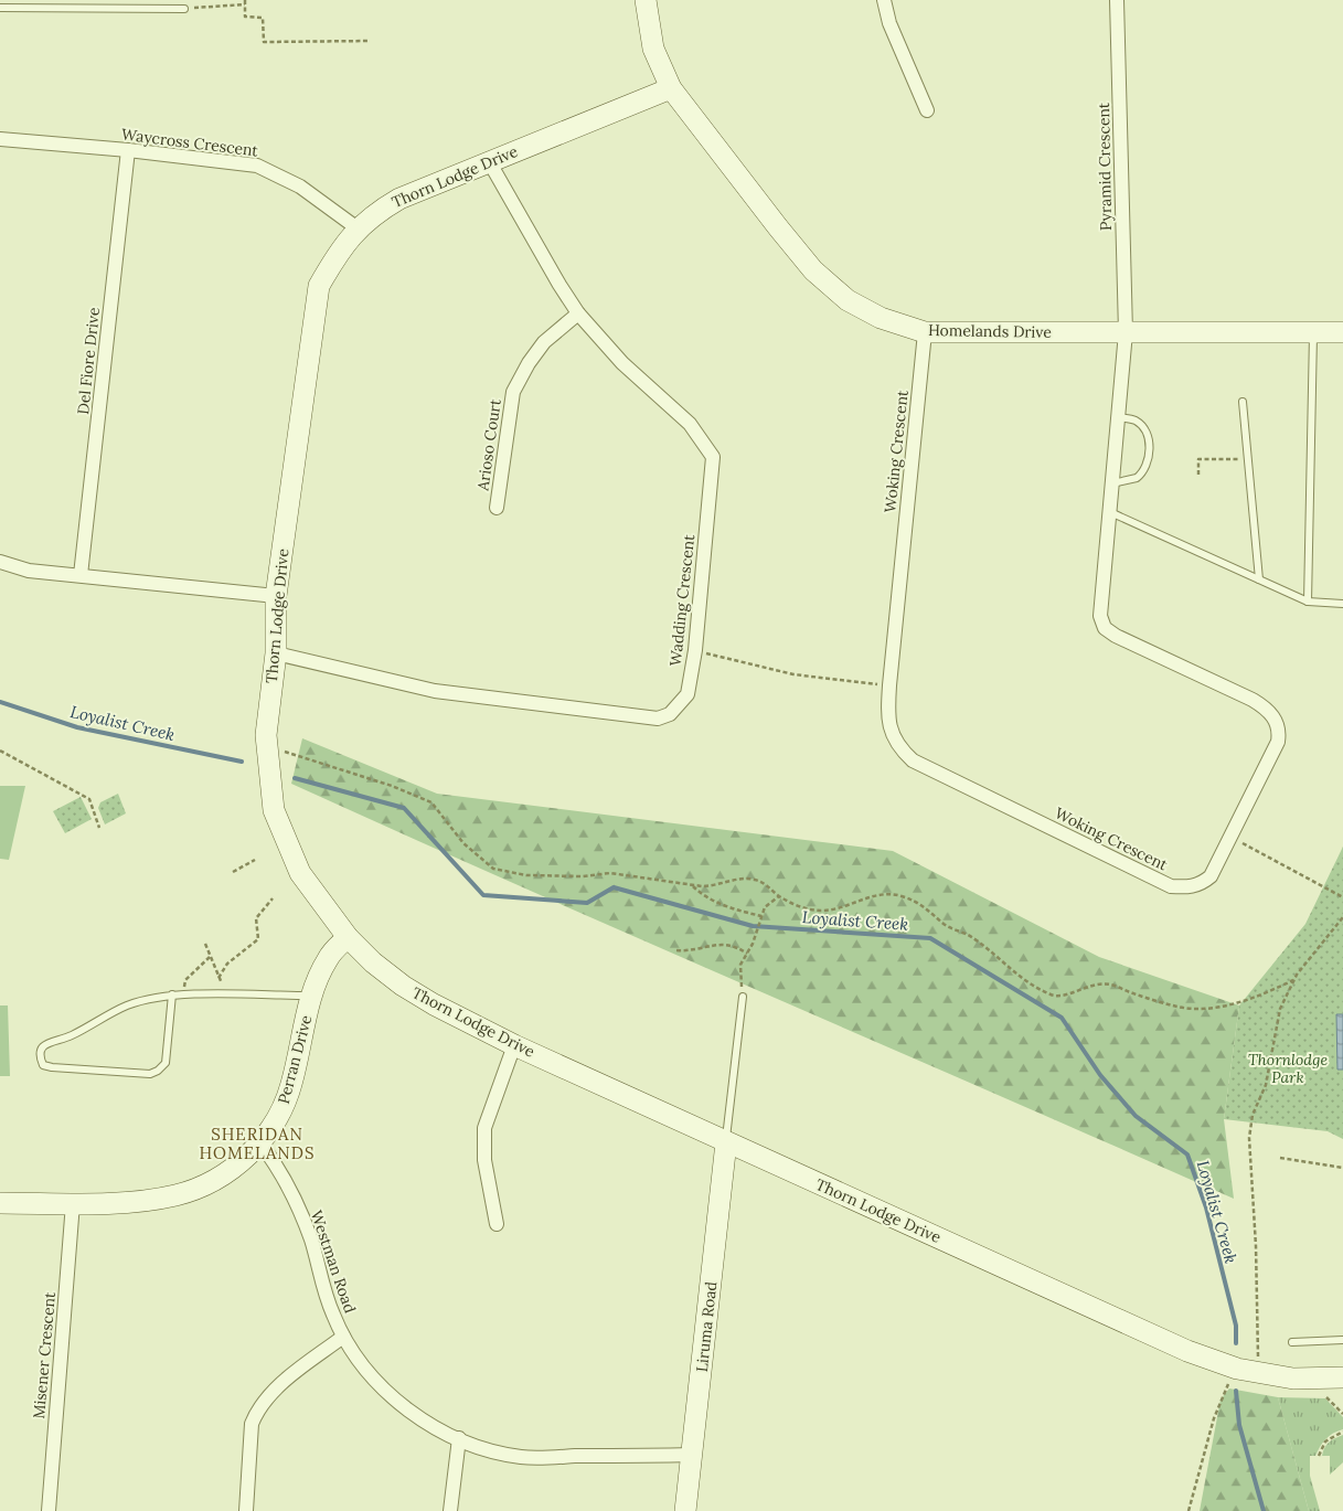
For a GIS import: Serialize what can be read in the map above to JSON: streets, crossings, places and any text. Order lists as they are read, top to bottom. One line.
{"streets":{"street":["Waycross Crescent","Pyramid Crescent","Thorn Lodge Drive","Homelands Drive","Del Fiore Drive","Arioso Court","Woking Crescent","Wadding Crescent","Perran Drive","Westman Road","Liruma Road","Misener Crescent"]},"crossings":[["Waycross Crescent","Thorn Lodge Drive"],["Waycross Crescent","Del Fiore Drive"],["Pyramid Crescent","Homelands Drive"],["Pyramid Crescent","Woking Crescent"],["Thorn Lodge Drive","Homelands Drive"],["Thorn Lodge Drive","Wadding Crescent"],["Thorn Lodge Drive","Perran Drive"],["Thorn Lodge Drive","Liruma Road"],["Homelands Drive","Woking Crescent"],["Arioso Court","Wadding Crescent"],["Perran Drive","Westman Road"],["Perran Drive","Misener Crescent"],["Westman Road","Liruma Road"]],"districts":["SHERIDAN HOMELANDS"],"water":["Loyalist Creek"],"parks":["Thornlodge Park"]}
